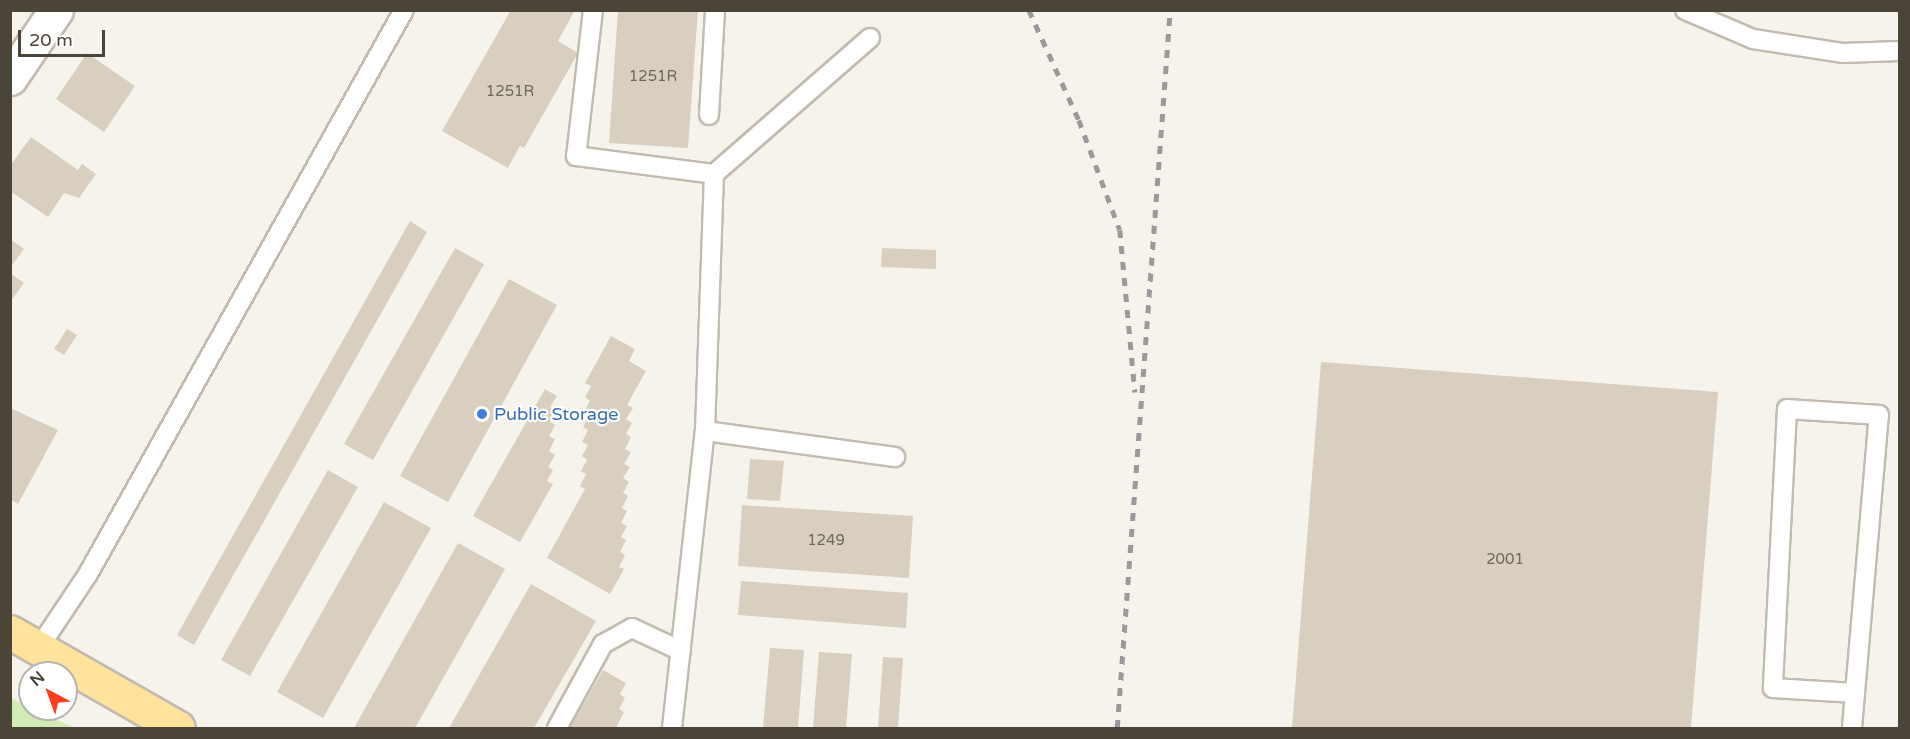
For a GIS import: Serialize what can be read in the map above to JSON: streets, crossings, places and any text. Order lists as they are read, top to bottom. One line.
{"places":["Public Storage"],"house_numbers":["1251R","1251R","1249","2001"],"scale_bar":"20 m","north":"top left"}
